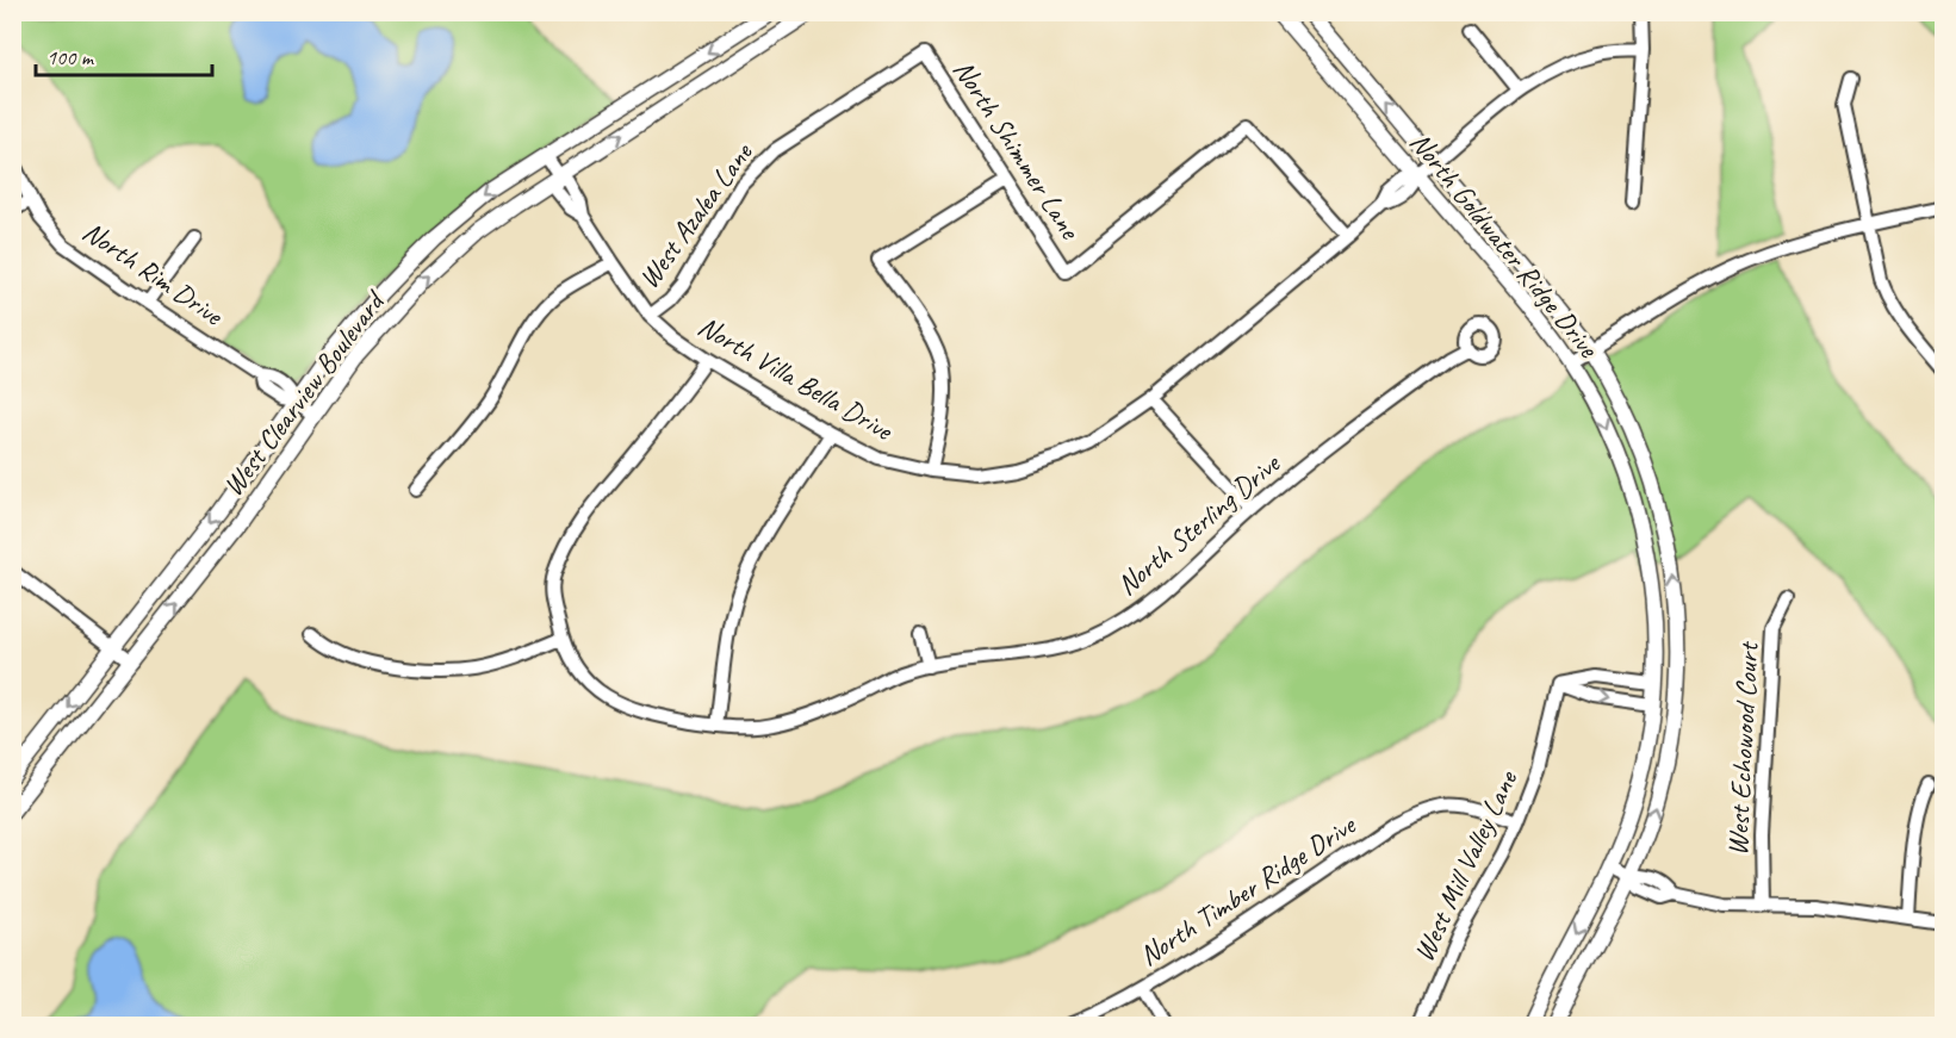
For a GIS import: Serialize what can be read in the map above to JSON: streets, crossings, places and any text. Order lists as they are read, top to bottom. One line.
{"streets":{"street":["North Shimmer Lane","West Azalea Lane","North Goldwater Ridge Drive","North Rim Drive","North Villa Bella Drive","West Clearview Boulevard","North Sterling Drive","West Echowood Court","West Mill Valley Lane","North Timber Ridge Drive"]},"crossings":[["North Shimmer Lane","West Azalea Lane"],["North Shimmer Lane","North Villa Bella Drive"],["West Azalea Lane","North Villa Bella Drive"],["North Goldwater Ridge Drive","North Villa Bella Drive"],["North Rim Drive","West Clearview Boulevard"],["North Villa Bella Drive","West Clearview Boulevard"],["West Mill Valley Lane","North Timber Ridge Drive"]],"scale_bar":"100 m"}
